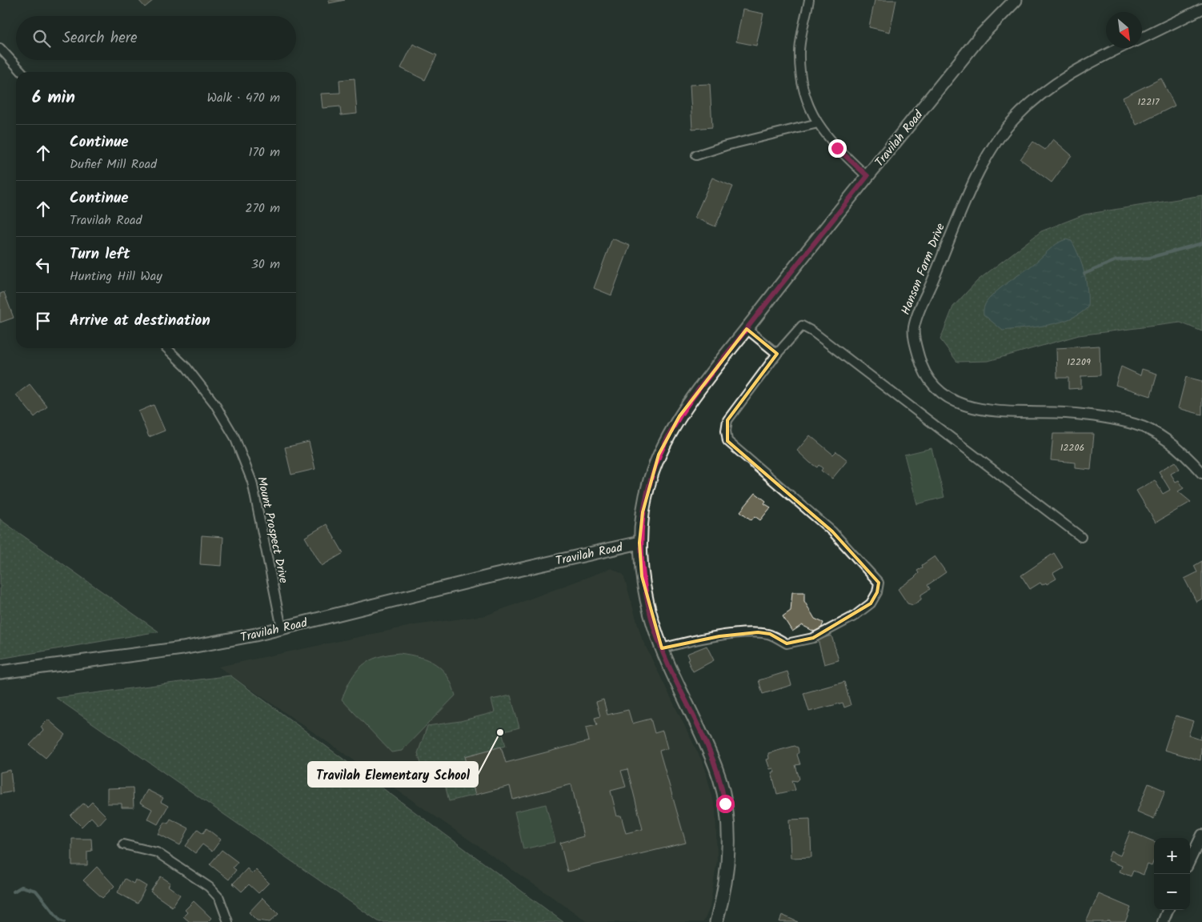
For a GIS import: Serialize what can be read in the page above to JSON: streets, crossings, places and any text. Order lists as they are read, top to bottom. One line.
{"streets":{"main road":["Travilah Road"],"street":["Hanson Farm Drive","Mount Prospect Drive"]},"crossings":[["Travilah Road","Mount Prospect Drive"]],"places":["Travilah Elementary School"],"house_numbers":["12217","12209","12206"],"north":"bottom right","page":{"search":"Search here","heading":["6 min","Walk · 470 m"],"list":[["Continue","Dufief Mill Road","170 m"],["Continue","Travilah Road","270 m"],["Turn left","Hunting Hill Way","30 m"],"Arrive at destination"],"map_buttons":["+","−"]}}
